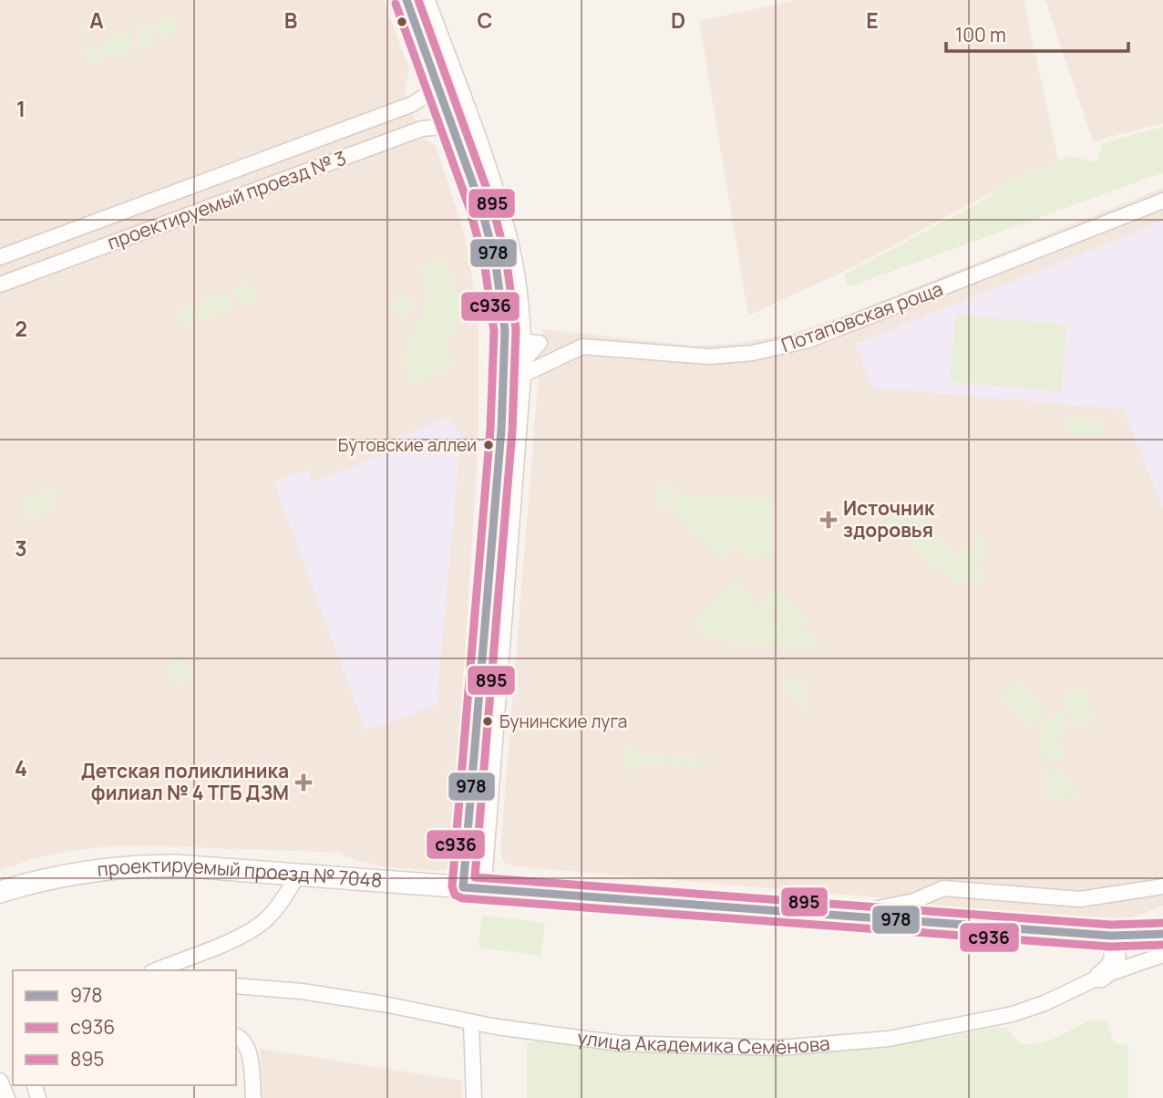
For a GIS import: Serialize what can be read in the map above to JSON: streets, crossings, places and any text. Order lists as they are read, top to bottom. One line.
{"streets":{"main road":["проектируемый проезд № 7048"],"street":["проектируемый проезд № 3","Потаповская роща","улица Академика Семёнова"]},"places":{"other":["Бутовские аллеи","Бунинские луга"],"health":["Источник здоровья","Детская поликлиника филиал № 4 ТГБ ДЗМ"]},"lines":["transit line 978","transit line 895","transit line с936"],"legend":["978","с936","895"],"scale_bar":"100 m","grid":{"columns":["A","B","C","D","E"],"rows":["1","2","3","4"]}}
